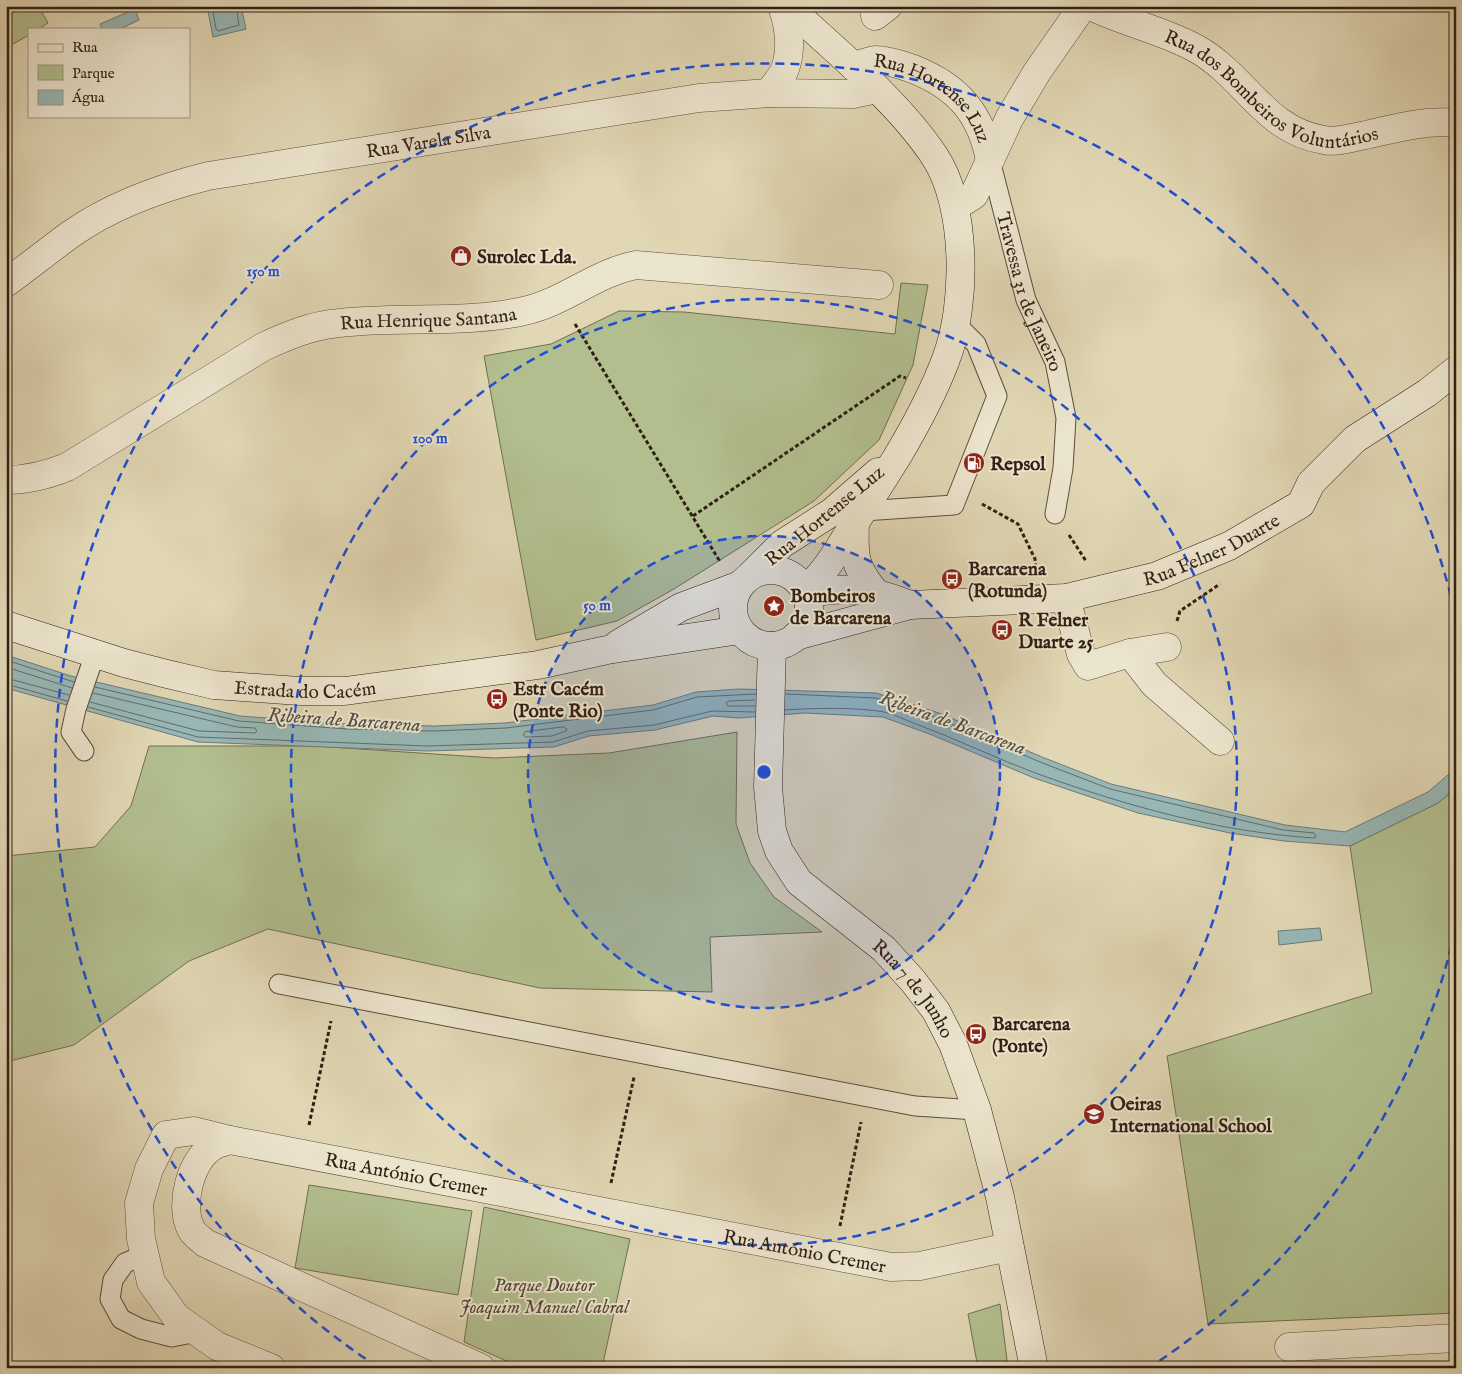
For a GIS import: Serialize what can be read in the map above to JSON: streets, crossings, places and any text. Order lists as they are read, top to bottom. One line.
{"streets":{"street":["Rua dos Bombeiros Voluntários","Rua Hortense Luz","Rua Varela Silva","Rua Henrique Santana","Rua Felner Duarte","Estrada do Cacém","Rua 7 de Junho","Rua António Cremer"],"lane":["Travessa 31 de Janeiro"]},"crossings":[["Rua Hortense Luz","Rua Varela Silva"],["Rua Hortense Luz","Travessa 31 de Janeiro"],["Rua Hortense Luz","Rua Felner Duarte"],["Rua Hortense Luz","Estrada do Cacém"],["Rua Hortense Luz","Rua 7 de Junho"],["Rua Felner Duarte","Estrada do Cacém"],["Rua Felner Duarte","Rua 7 de Junho"],["Estrada do Cacém","Rua 7 de Junho"],["Rua 7 de Junho","Rua António Cremer"]],"water":["Ribeira de Barcarena"],"parks":["Parque Doutor Joaquim Manuel Cabral"],"places":{"shop":["Surolec Lda."],"fuel station":["Repsol"],"bus stop":["Barcarena (Rotunda)","R Felner Duarte 25","Estr Cacém (Ponte Rio)","Barcarena (Ponte)"],"place":["Bombeiros de Barcarena"],"school or university":["Oeiras International School"]},"legend":["Rua","Parque","Água"],"rings":["150 m","100 m","50 m"]}
